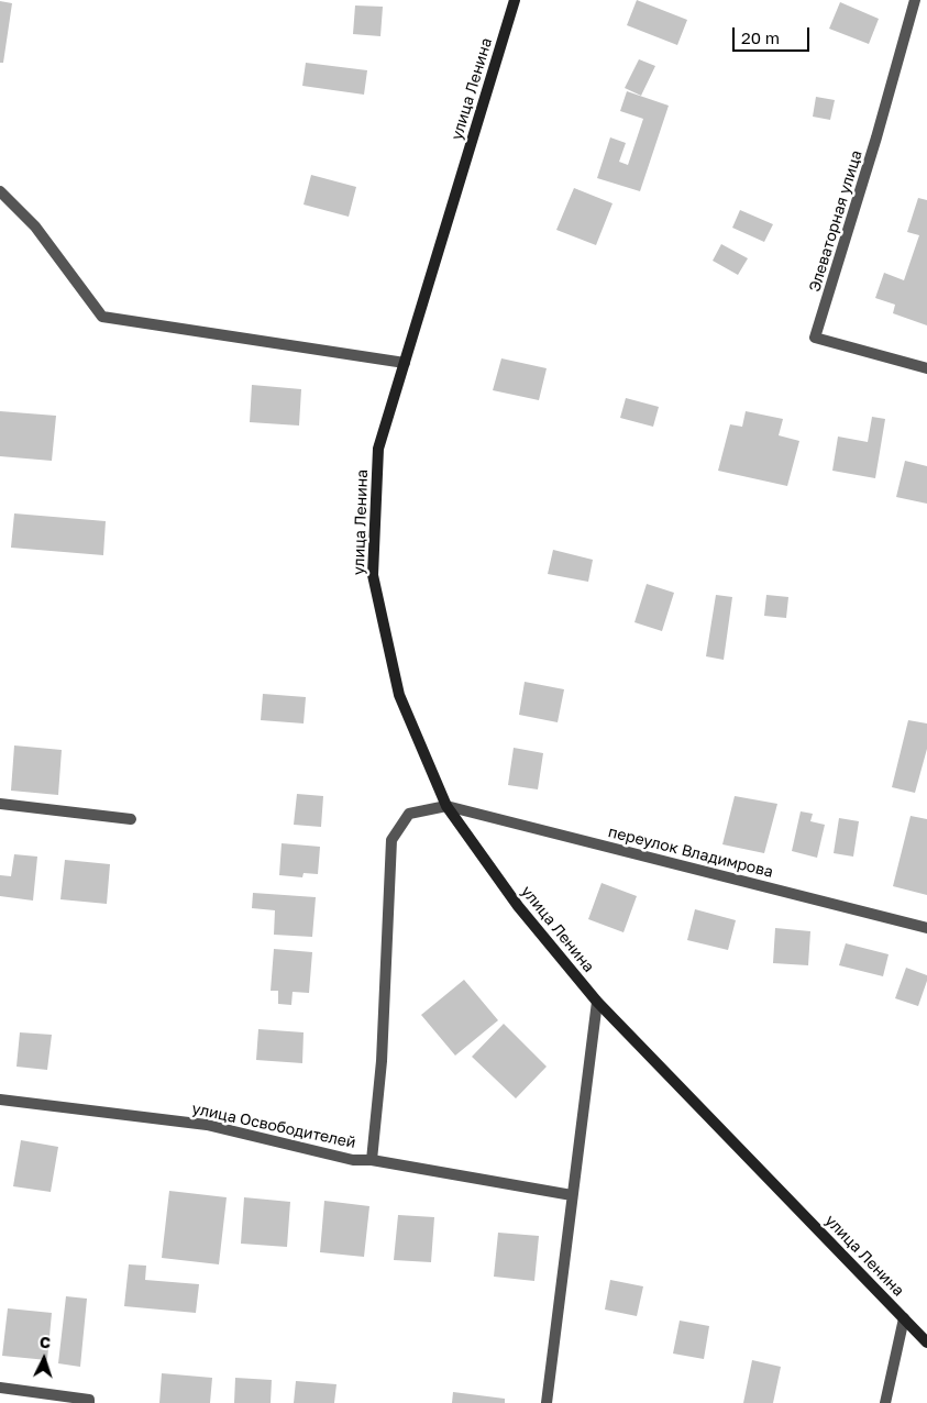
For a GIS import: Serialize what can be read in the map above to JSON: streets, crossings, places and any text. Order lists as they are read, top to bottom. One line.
{"streets":{"main road":["улица Ленина"],"street":["Элеваторная улица","переулок Владимрова","улица Освободителей"]},"crossings":[["улица Ленина","переулок Владимрова"]],"scale_bar":"20 m","north":"top"}
